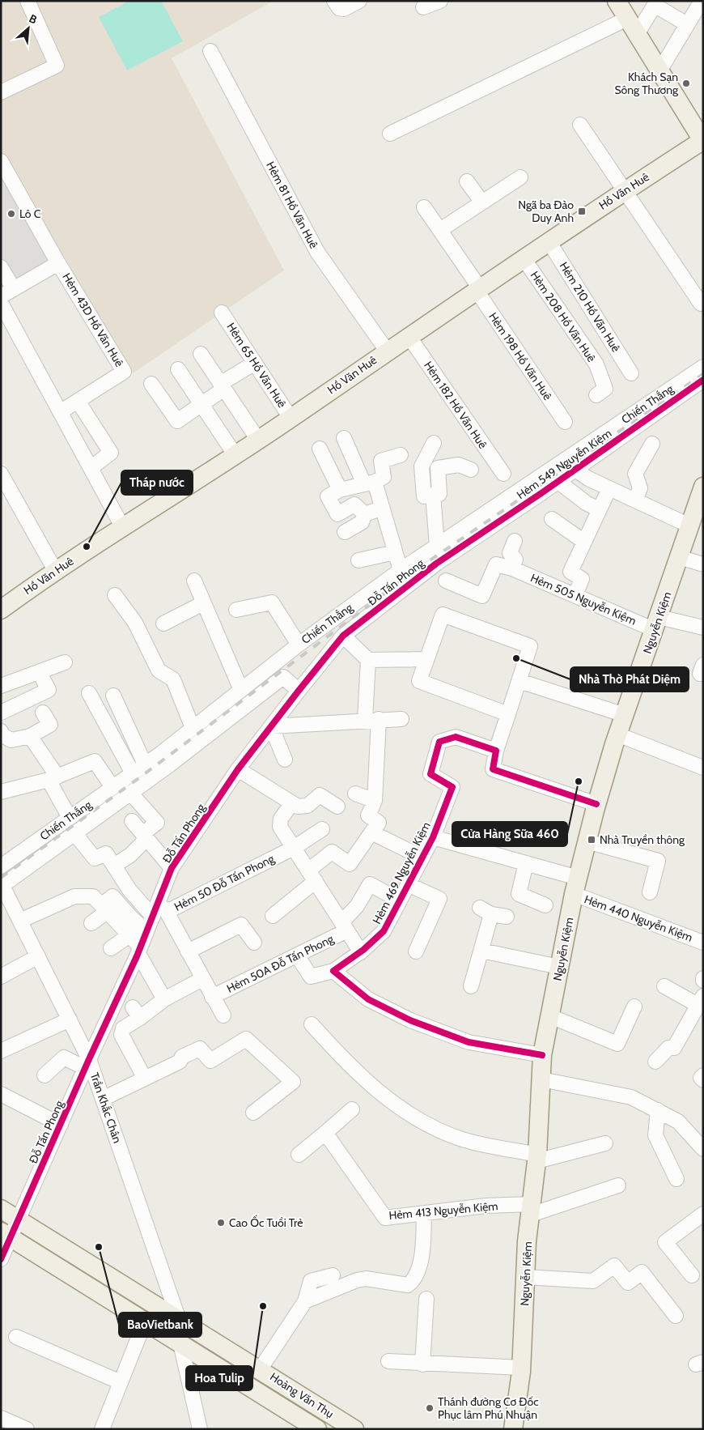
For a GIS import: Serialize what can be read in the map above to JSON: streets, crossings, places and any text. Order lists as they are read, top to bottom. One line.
{"streets":{"main road":["Hồ Văn Huê","Nguyễn Kiệm","Hoàng Văn Thụ"],"street":["Hẻm 81 Hồ Văn Huê","Hẻm 210 Hồ Văn Huê","Hẻm 208 Hồ Văn Huê","Hẻm 43D Hồ Văn Huê","Hẻm 198 Hồ Văn Huê","Hẻm 65 Hồ Văn Huê","Chiến Thắng","Hẻm 182 Hồ Văn Huê","Hẻm 549 Nguyễn Kiệm","Đỗ Tấn Phong","Hẻm 505 Nguyễn Kiệm","Hẻm 469 Nguyễn Kiệm","Hẻm 50 Đỗ Tấn Phong","Hẻm 440 Nguyễn Kiệm","Hẻm 50A Đỗ Tấn Phong","Trần Khắc Chân","Hẻm 413 Nguyễn Kiệm"]},"crossings":[["Hồ Văn Huê","Hẻm 81 Hồ Văn Huê"],["Hồ Văn Huê","Hẻm 210 Hồ Văn Huê"],["Hồ Văn Huê","Hẻm 208 Hồ Văn Huê"],["Hồ Văn Huê","Hẻm 198 Hồ Văn Huê"],["Hồ Văn Huê","Hẻm 65 Hồ Văn Huê"],["Hồ Văn Huê","Hẻm 182 Hồ Văn Huê"],["Chiến Thắng","Đỗ Tấn Phong"],["Chiến Thắng","Trần Khắc Chân"],["Hẻm 549 Nguyễn Kiệm","Đỗ Tấn Phong"],["Đỗ Tấn Phong","Hẻm 50 Đỗ Tấn Phong"],["Đỗ Tấn Phong","Hẻm 50A Đỗ Tấn Phong"],["Đỗ Tấn Phong","Trần Khắc Chân"],["Đỗ Tấn Phong","Hoàng Văn Thụ"],["Hẻm 505 Nguyễn Kiệm","Nguyễn Kiệm"],["Nguyễn Kiệm","Hẻm 469 Nguyễn Kiệm"],["Nguyễn Kiệm","Hẻm 440 Nguyễn Kiệm"],["Nguyễn Kiệm","Hẻm 413 Nguyễn Kiệm"],["Hẻm 469 Nguyễn Kiệm","Hẻm 440 Nguyễn Kiệm"],["Hẻm 469 Nguyễn Kiệm","Hẻm 50A Đỗ Tấn Phong"],["Hẻm 50 Đỗ Tấn Phong","Hẻm 50A Đỗ Tấn Phong"],["Trần Khắc Chân","Hoàng Văn Thụ"]],"places":{"other":["Khách Sạn Sông Thương","Lô C","Tháp nước","Nhà Thờ Phát Diệm","Cửa Hàng Sữa 460","Cao Ốc Tuổi Trẻ","BaoVietbank","Hoa Tulip","Thánh đường Cơ Đốc Phục lâm Phú Nhuận"],"transit":["Ngã ba Đào Duy Anh","Nhà Truyền thông"]},"north":"top right"}
